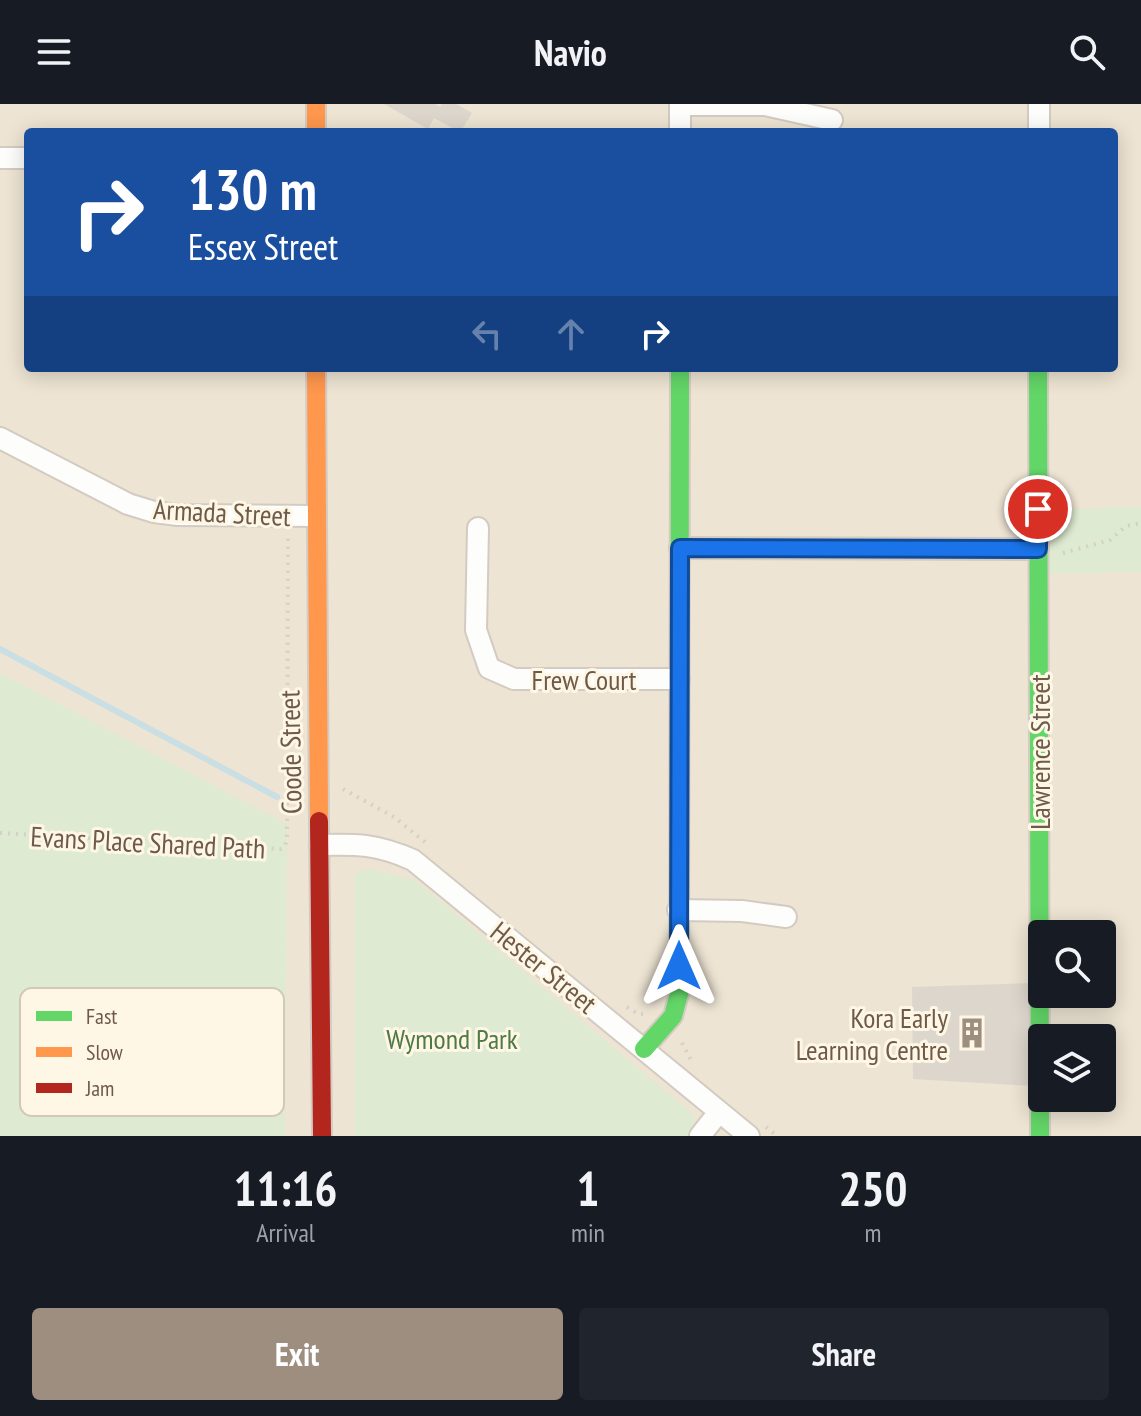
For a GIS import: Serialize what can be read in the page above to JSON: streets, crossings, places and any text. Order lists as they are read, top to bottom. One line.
{"streets":{"street":["Armada Street","Frew Court","Coode Street","Lawrence Street","Hester Street"],"path":["Evans Place Shared Path"]},"crossings":[["Armada Street","Coode Street"],["Coode Street","Hester Street"]],"parks":["Wymond Park"],"places":{"building":["Kora Early Learning Centre"]},"legend":["Fast","Slow","Jam"],"page":{"header":"Navio","turn":["130 m","Essex Street"],"eta":["11:16","Arrival","1","min","250","m"],"buttons":["Exit","Share"]}}
